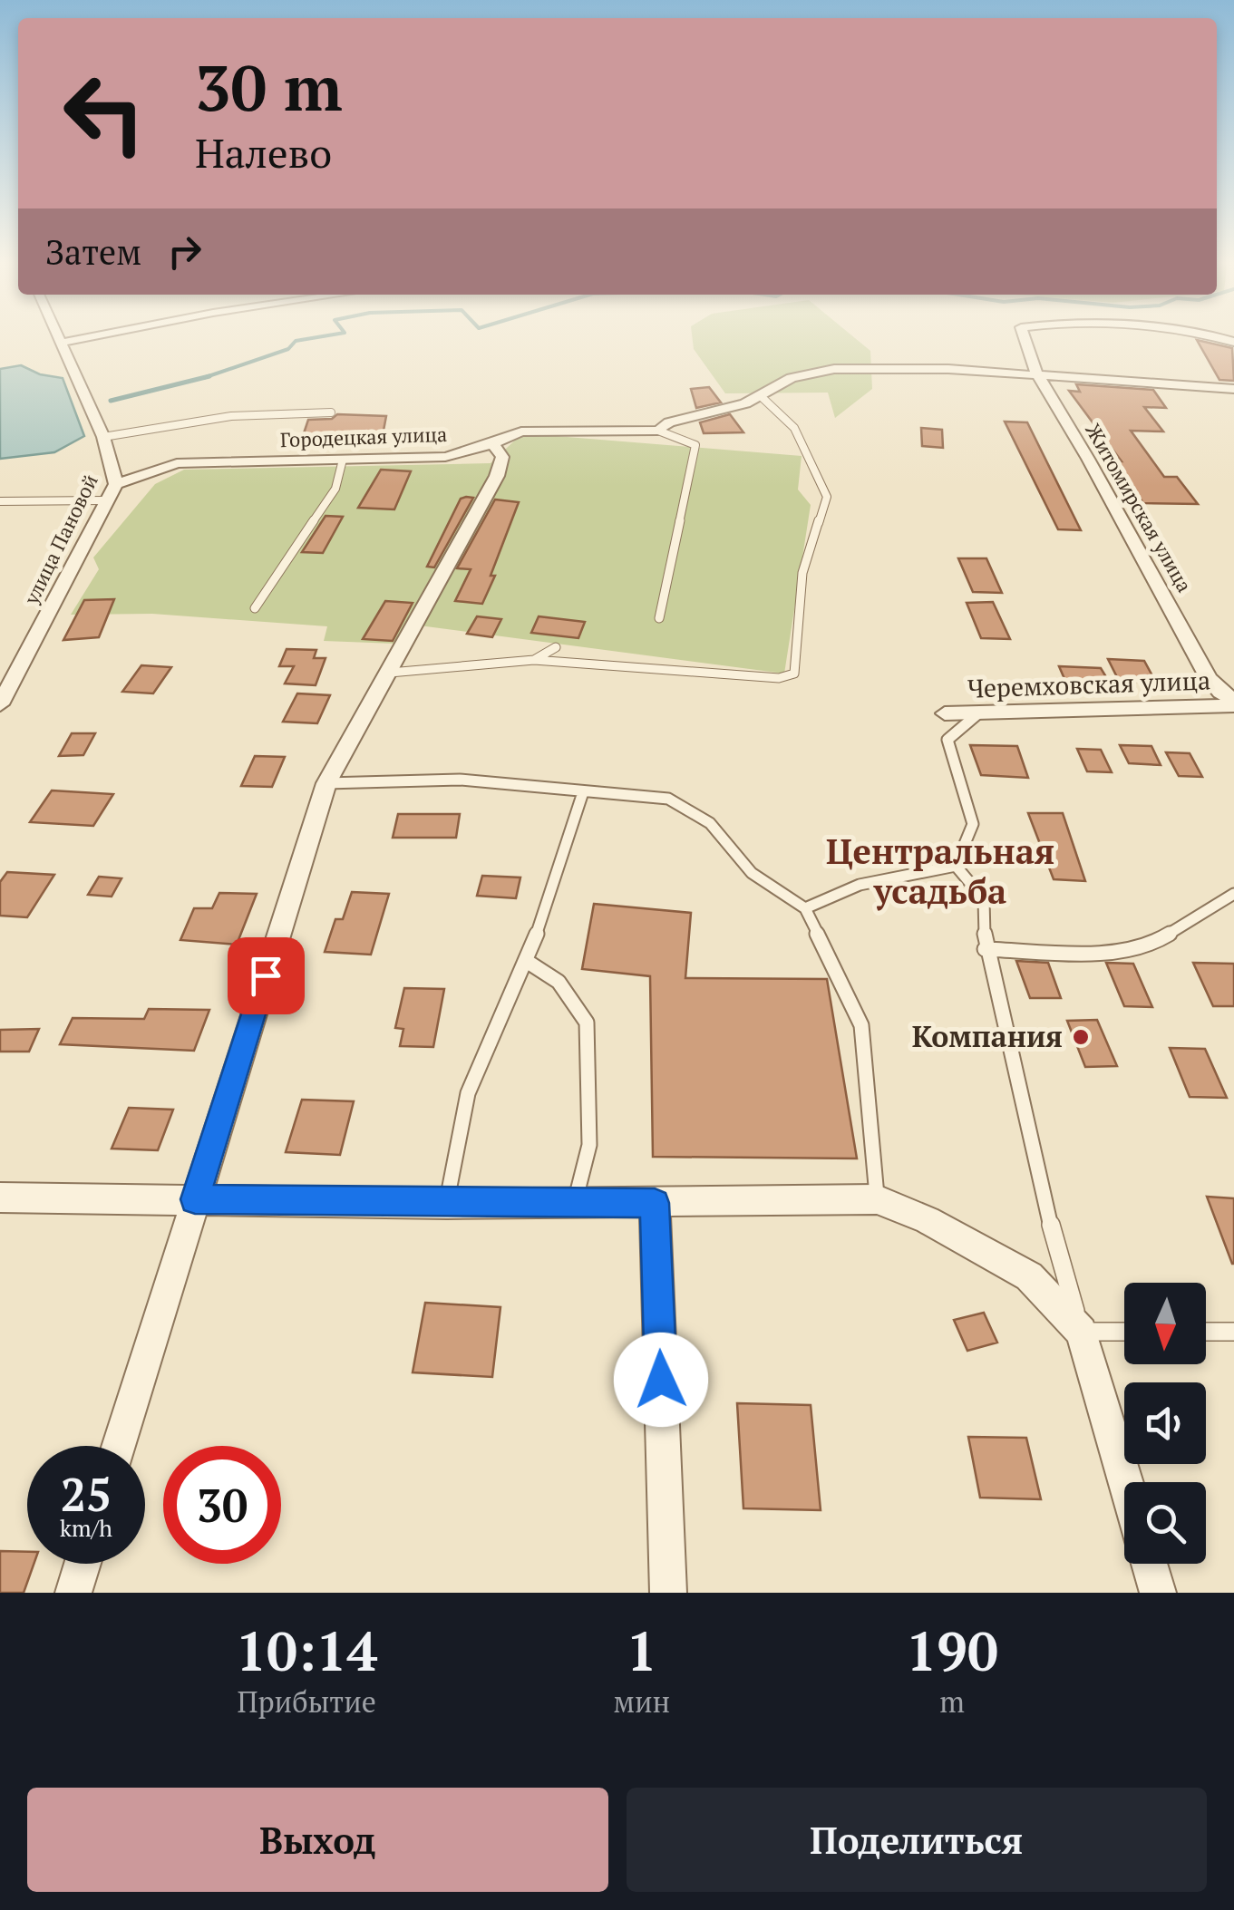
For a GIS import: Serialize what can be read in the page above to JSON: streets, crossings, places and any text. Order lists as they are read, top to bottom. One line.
{"streets":{"street":["Городецкая улица","Житомирская улица","улица Пановой","Черемховская улица"]},"crossings":[["Городецкая улица","Житомирская улица"],["Городецкая улица","улица Пановой"],["Житомирская улица","Черемховская улица"]],"districts":["Центральная усадьба"],"places":["Компания"],"north":"bottom","page":{"turn":["30 m","Налево"],"then":"Затем","speed":"25 km/h","limit":"30","eta":["10:14","Прибытие","1","мин","190","m"],"buttons":["Выход","Поделиться"]}}
